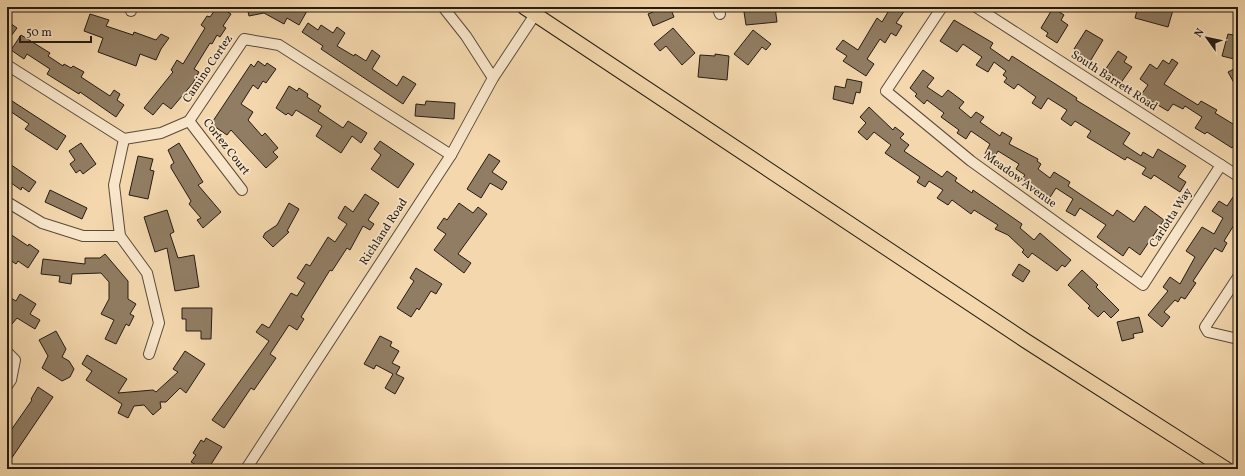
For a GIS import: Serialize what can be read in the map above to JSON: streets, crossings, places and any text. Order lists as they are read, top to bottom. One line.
{"streets":{"street":["Camino Cortez","South Barrett Road","Cortez Court","Meadow Avenue","Carlotta Way","Richland Road"]},"crossings":[["Camino Cortez","Cortez Court"],["Camino Cortez","Richland Road"],["South Barrett Road","Carlotta Way"],["Meadow Avenue","Carlotta Way"]],"scale_bar":"50 m","north":"top left"}
